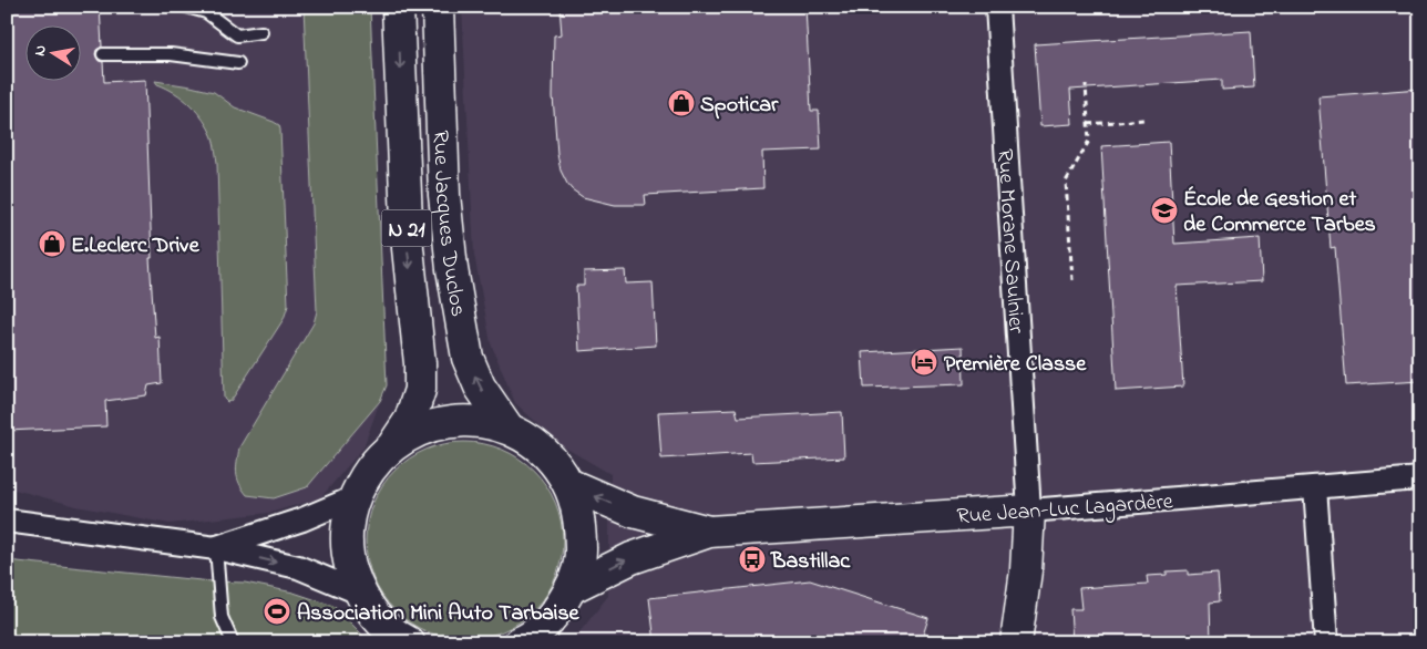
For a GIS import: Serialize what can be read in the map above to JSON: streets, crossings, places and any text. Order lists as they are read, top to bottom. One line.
{"streets":{"main road":["Rue Jacques Duclos","N 21","Rue Jean-Luc Lagardère"],"street":["Rue Morane Saulnier"]},"crossings":[["Rue Morane Saulnier","Rue Jean-Luc Lagardère"]],"places":{"shop":["Spoticar","E.Leclerc Drive"],"school or university":["École de Gestion et de Commerce Tarbes"],"hotel":["Première Classe"],"bus stop":["Bastillac"],"sports":["Association Mini Auto Tarbaise"]},"north":"left"}
